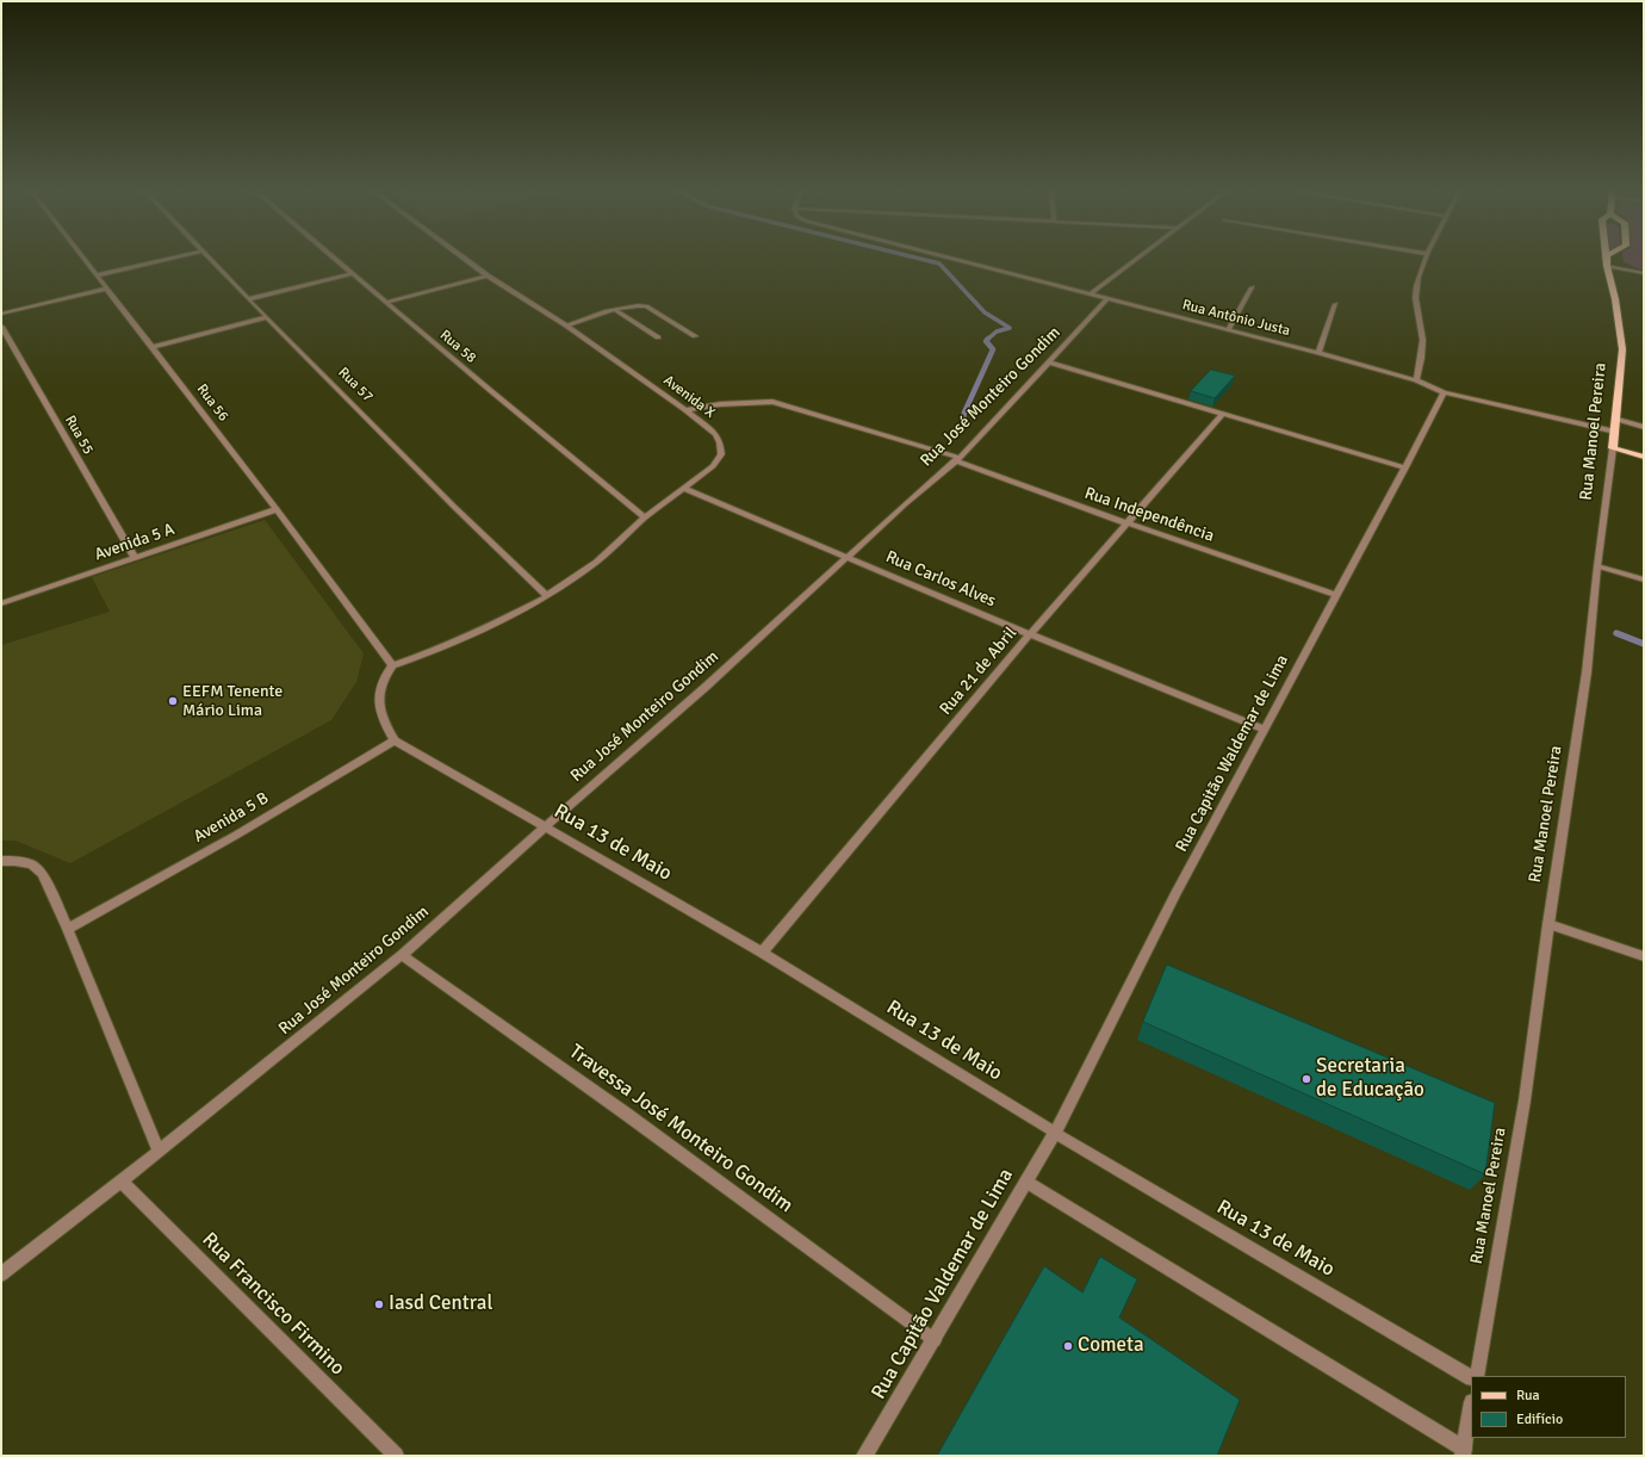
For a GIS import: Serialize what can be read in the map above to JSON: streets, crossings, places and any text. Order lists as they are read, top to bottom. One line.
{"streets":{"main road":["Rua Manoel Pereira"],"street":["Rua Antônio Justa","Rua 58","Rua 57","Avenida X","Rua José Monteiro Gondim","Rua 56","Rua 55","Rua Independência","Avenida 5 A","Rua Carlos Alves","Rua 21 de Abril","Rua Capitão Waldemar de Lima","Avenida 5 B","Rua 13 de Maio","Travessa José Monteiro Gondim","Rua Capitão Valdemar de Lima","Rua Francisco Firmino"]},"crossings":[["Rua Antônio Justa","Rua José Monteiro Gondim"],["Rua Antônio Justa","Rua Manoel Pereira"],["Rua Antônio Justa","Rua Capitão Waldemar de Lima"],["Rua 58","Avenida X"],["Rua 57","Avenida X"],["Avenida X","Rua 56"],["Avenida X","Rua Independência"],["Avenida X","Rua Carlos Alves"],["Rua José Monteiro Gondim","Rua Independência"],["Rua José Monteiro Gondim","Rua Carlos Alves"],["Rua José Monteiro Gondim","Rua 13 de Maio"],["Rua José Monteiro Gondim","Travessa José Monteiro Gondim"],["Rua José Monteiro Gondim","Rua Francisco Firmino"],["Rua 56","Avenida 5 A"],["Rua 55","Avenida 5 A"],["Rua Independência","Rua 21 de Abril"],["Rua Independência","Rua Capitão Waldemar de Lima"],["Rua Carlos Alves","Rua 21 de Abril"],["Rua Carlos Alves","Rua Capitão Waldemar de Lima"],["Rua 21 de Abril","Rua 13 de Maio"],["Rua Capitão Waldemar de Lima","Rua 13 de Maio"],["Rua Capitão Waldemar de Lima","Rua Capitão Valdemar de Lima"],["Avenida 5 B","Rua 13 de Maio"],["Rua 13 de Maio","Rua Capitão Valdemar de Lima"],["Travessa José Monteiro Gondim","Rua Capitão Valdemar de Lima"]],"places":["EEFM Tenente Mário Lima","Secretaria de Educação","Iasd Central","Cometa"],"legend":["Rua","Edifício"]}
